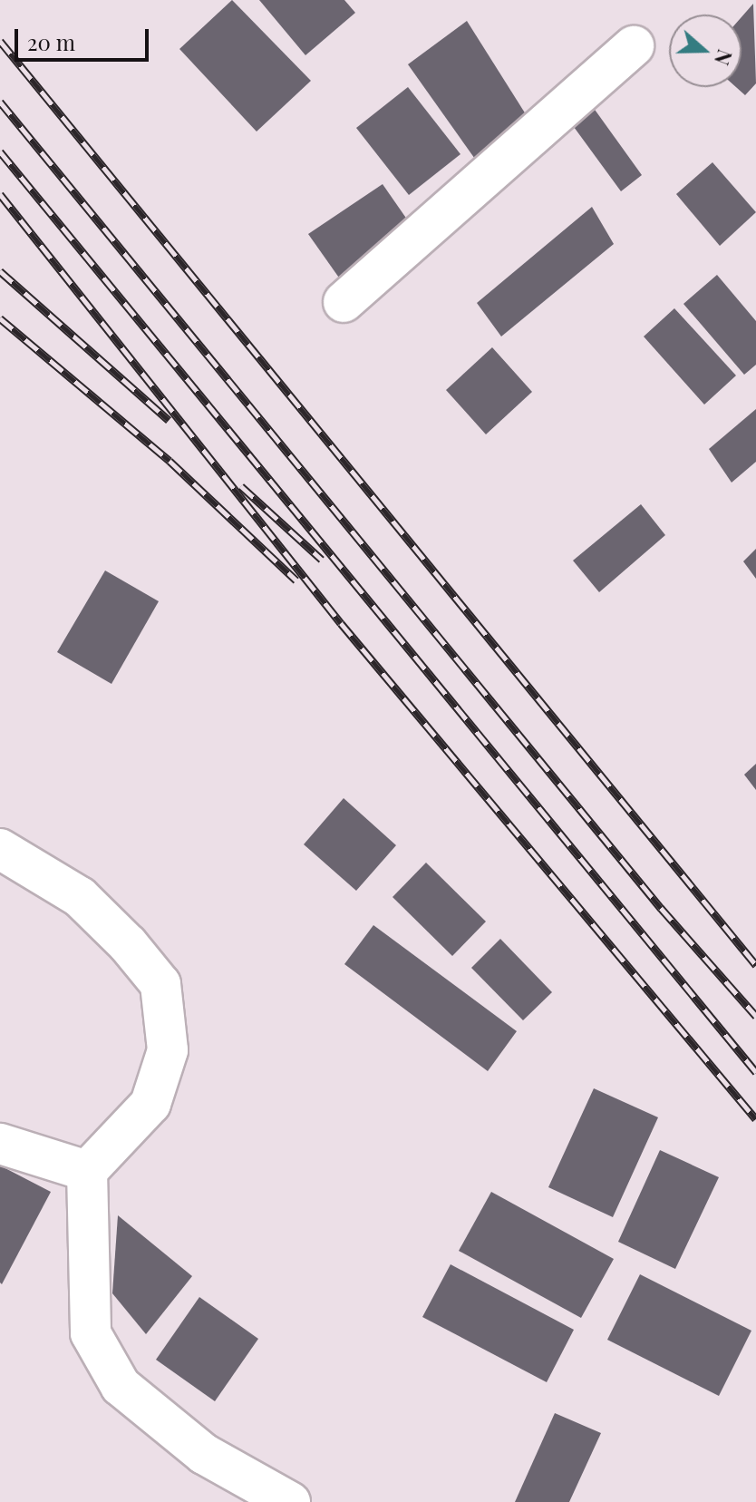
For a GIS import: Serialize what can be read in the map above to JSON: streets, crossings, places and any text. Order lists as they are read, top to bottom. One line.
{"scale_bar":"20 m","north":"right"}
